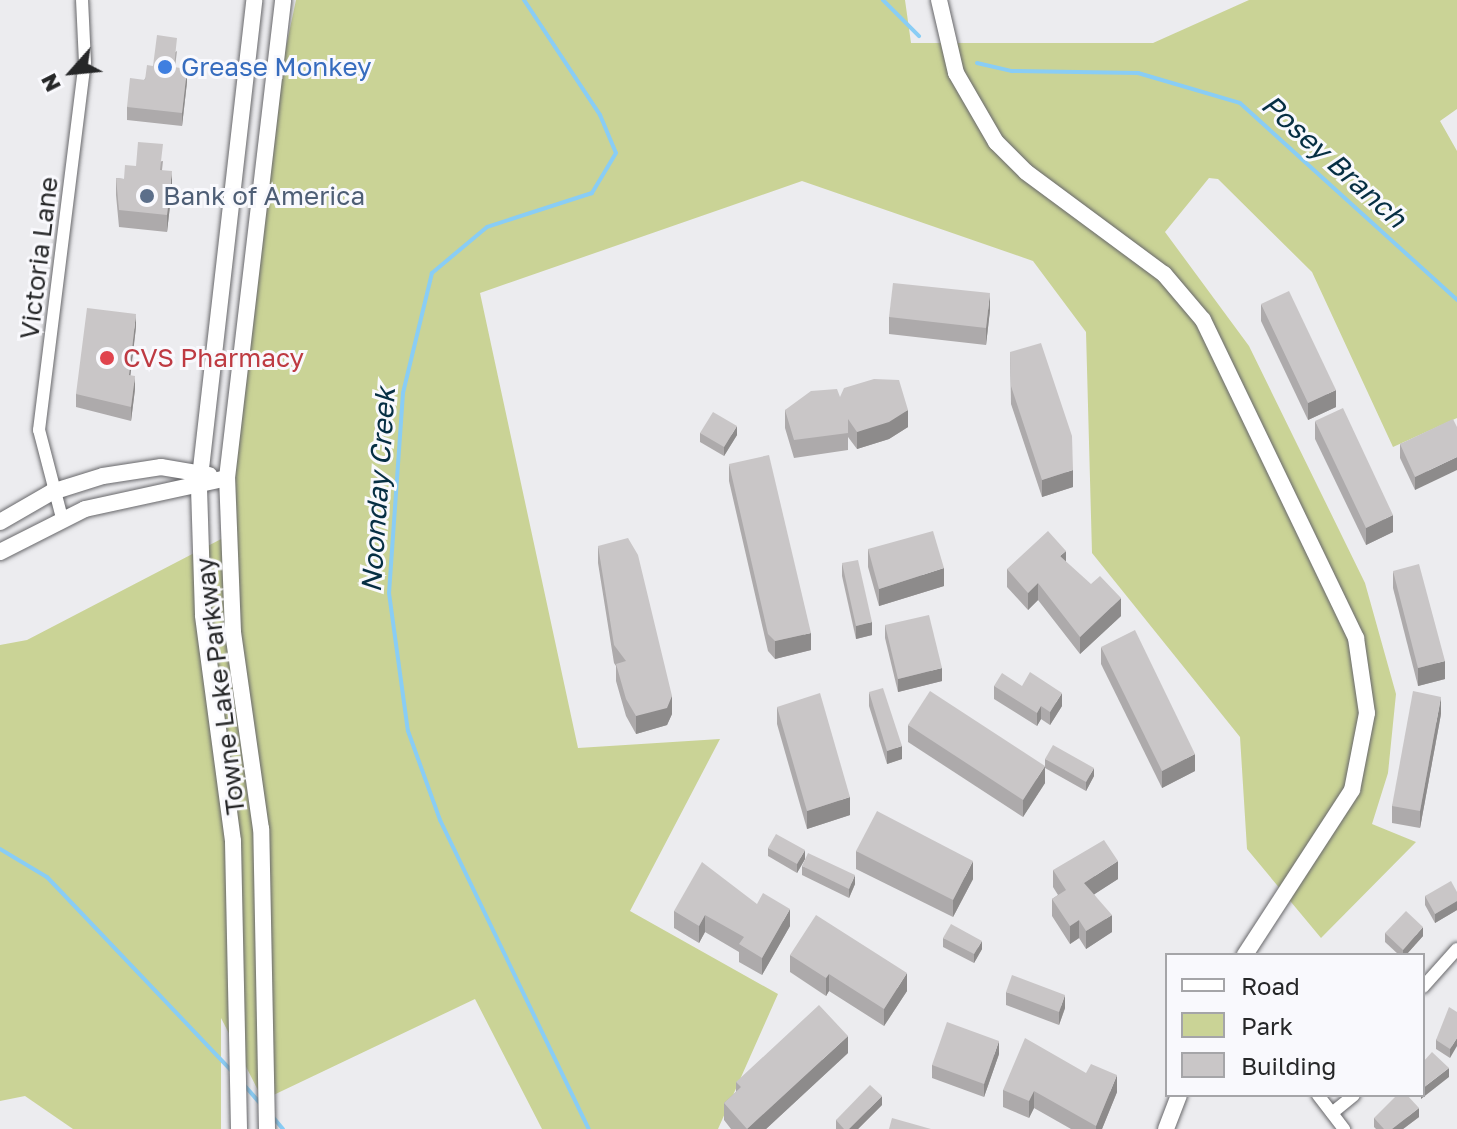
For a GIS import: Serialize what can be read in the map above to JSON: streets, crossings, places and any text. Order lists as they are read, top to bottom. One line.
{"streets":{"main road":["Towne Lake Parkway"],"street":["Victoria Lane"]},"water":["Posey Branch","Noonday Creek"],"places":["Grease Monkey","Bank of America","CVS Pharmacy"],"legend":["Road","Park","Building"],"north":"bottom left"}
